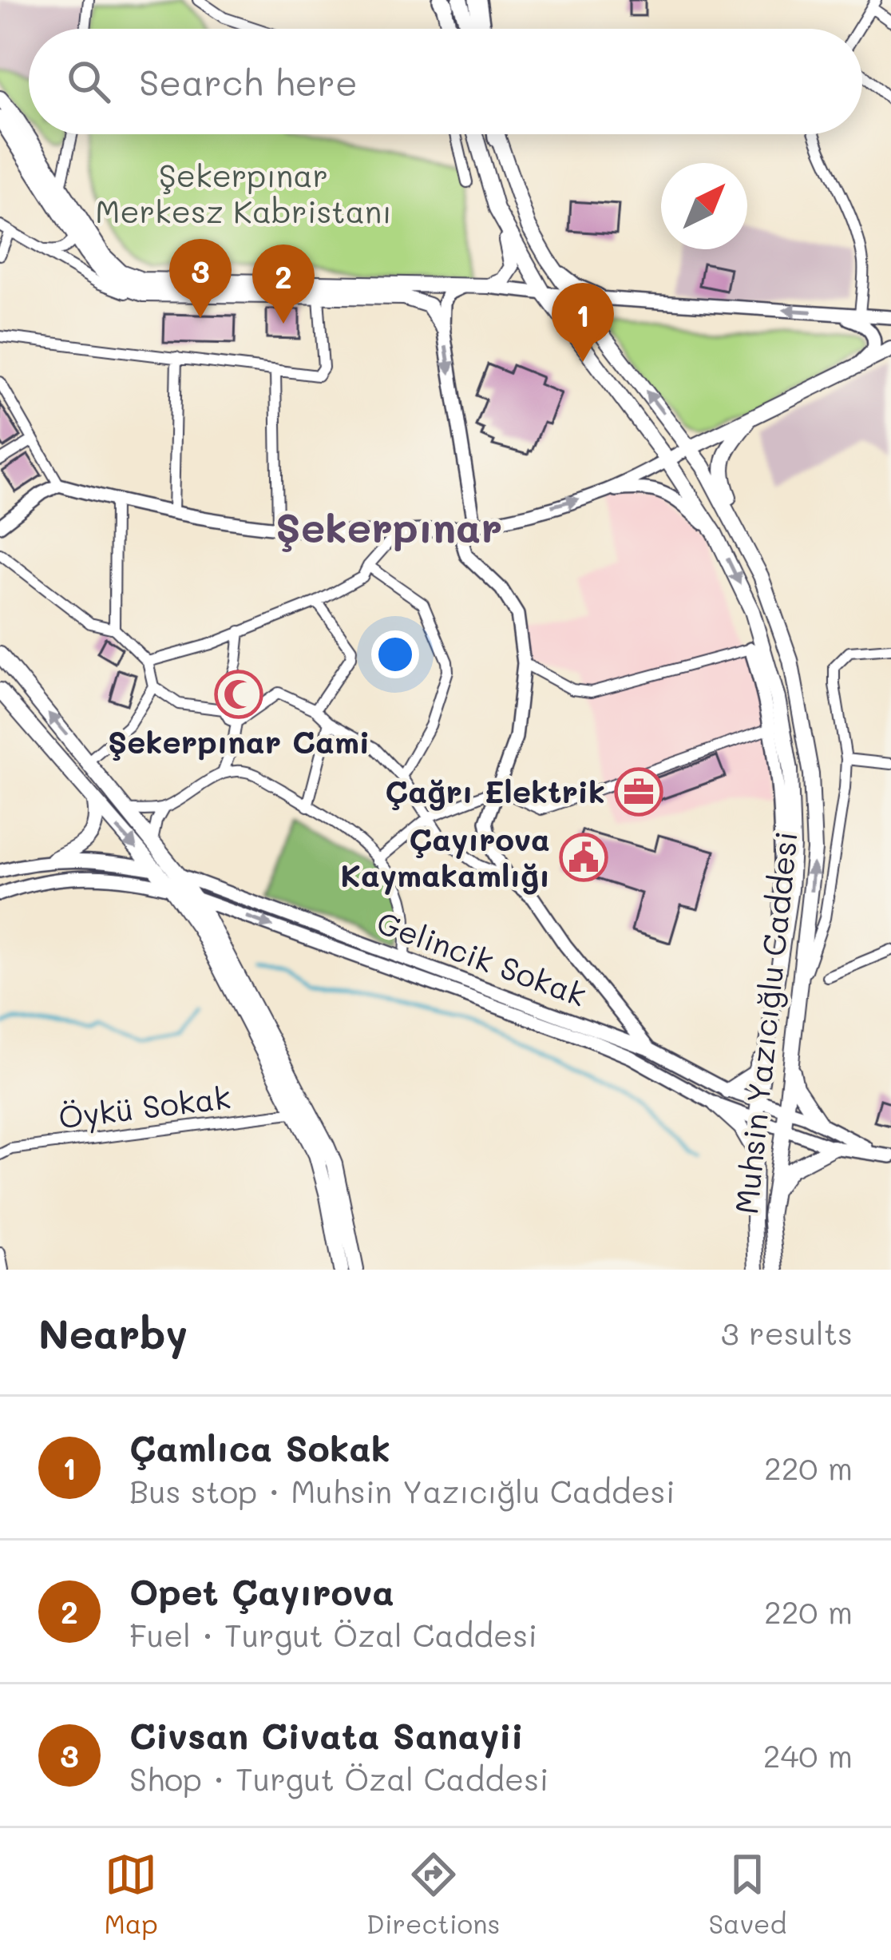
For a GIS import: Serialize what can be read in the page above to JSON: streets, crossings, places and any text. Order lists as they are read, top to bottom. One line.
{"streets":{"main road":["Muhsin Yazıcığlu Caddesi"],"street":["Gelincik Sokak","Öykü Sokak"]},"crossings":[["Gelincik Sokak","Muhsin Yazıcığlu Caddesi"]],"districts":["Şekerpınar"],"parks":["Şekerpınar Merkesz Kabristanı"],"places":{"mosque":["Şekerpınar Cami"],"office":["Çağrı Elektrik"],"public building":["Çayırova Kaymakamlığı"]},"north":"top right","page":{"search":"Search here","pins":["3","2","1"],"heading":["Nearby","3 results"],"list":[{"mark":"1","name":"Çamlıca Sokak","note":"Bus stop · Muhsin Yazıcığlu Caddesi","value":"220 m"},{"mark":"2","name":"Opet Çayırova","note":"Fuel · Turgut Özal Caddesi","value":"220 m"},{"mark":"3","name":"Civsan Civata Sanayii","note":"Shop · Turgut Özal Caddesi","value":"240 m"}],"nav":["Map","Directions","Saved"]}}
